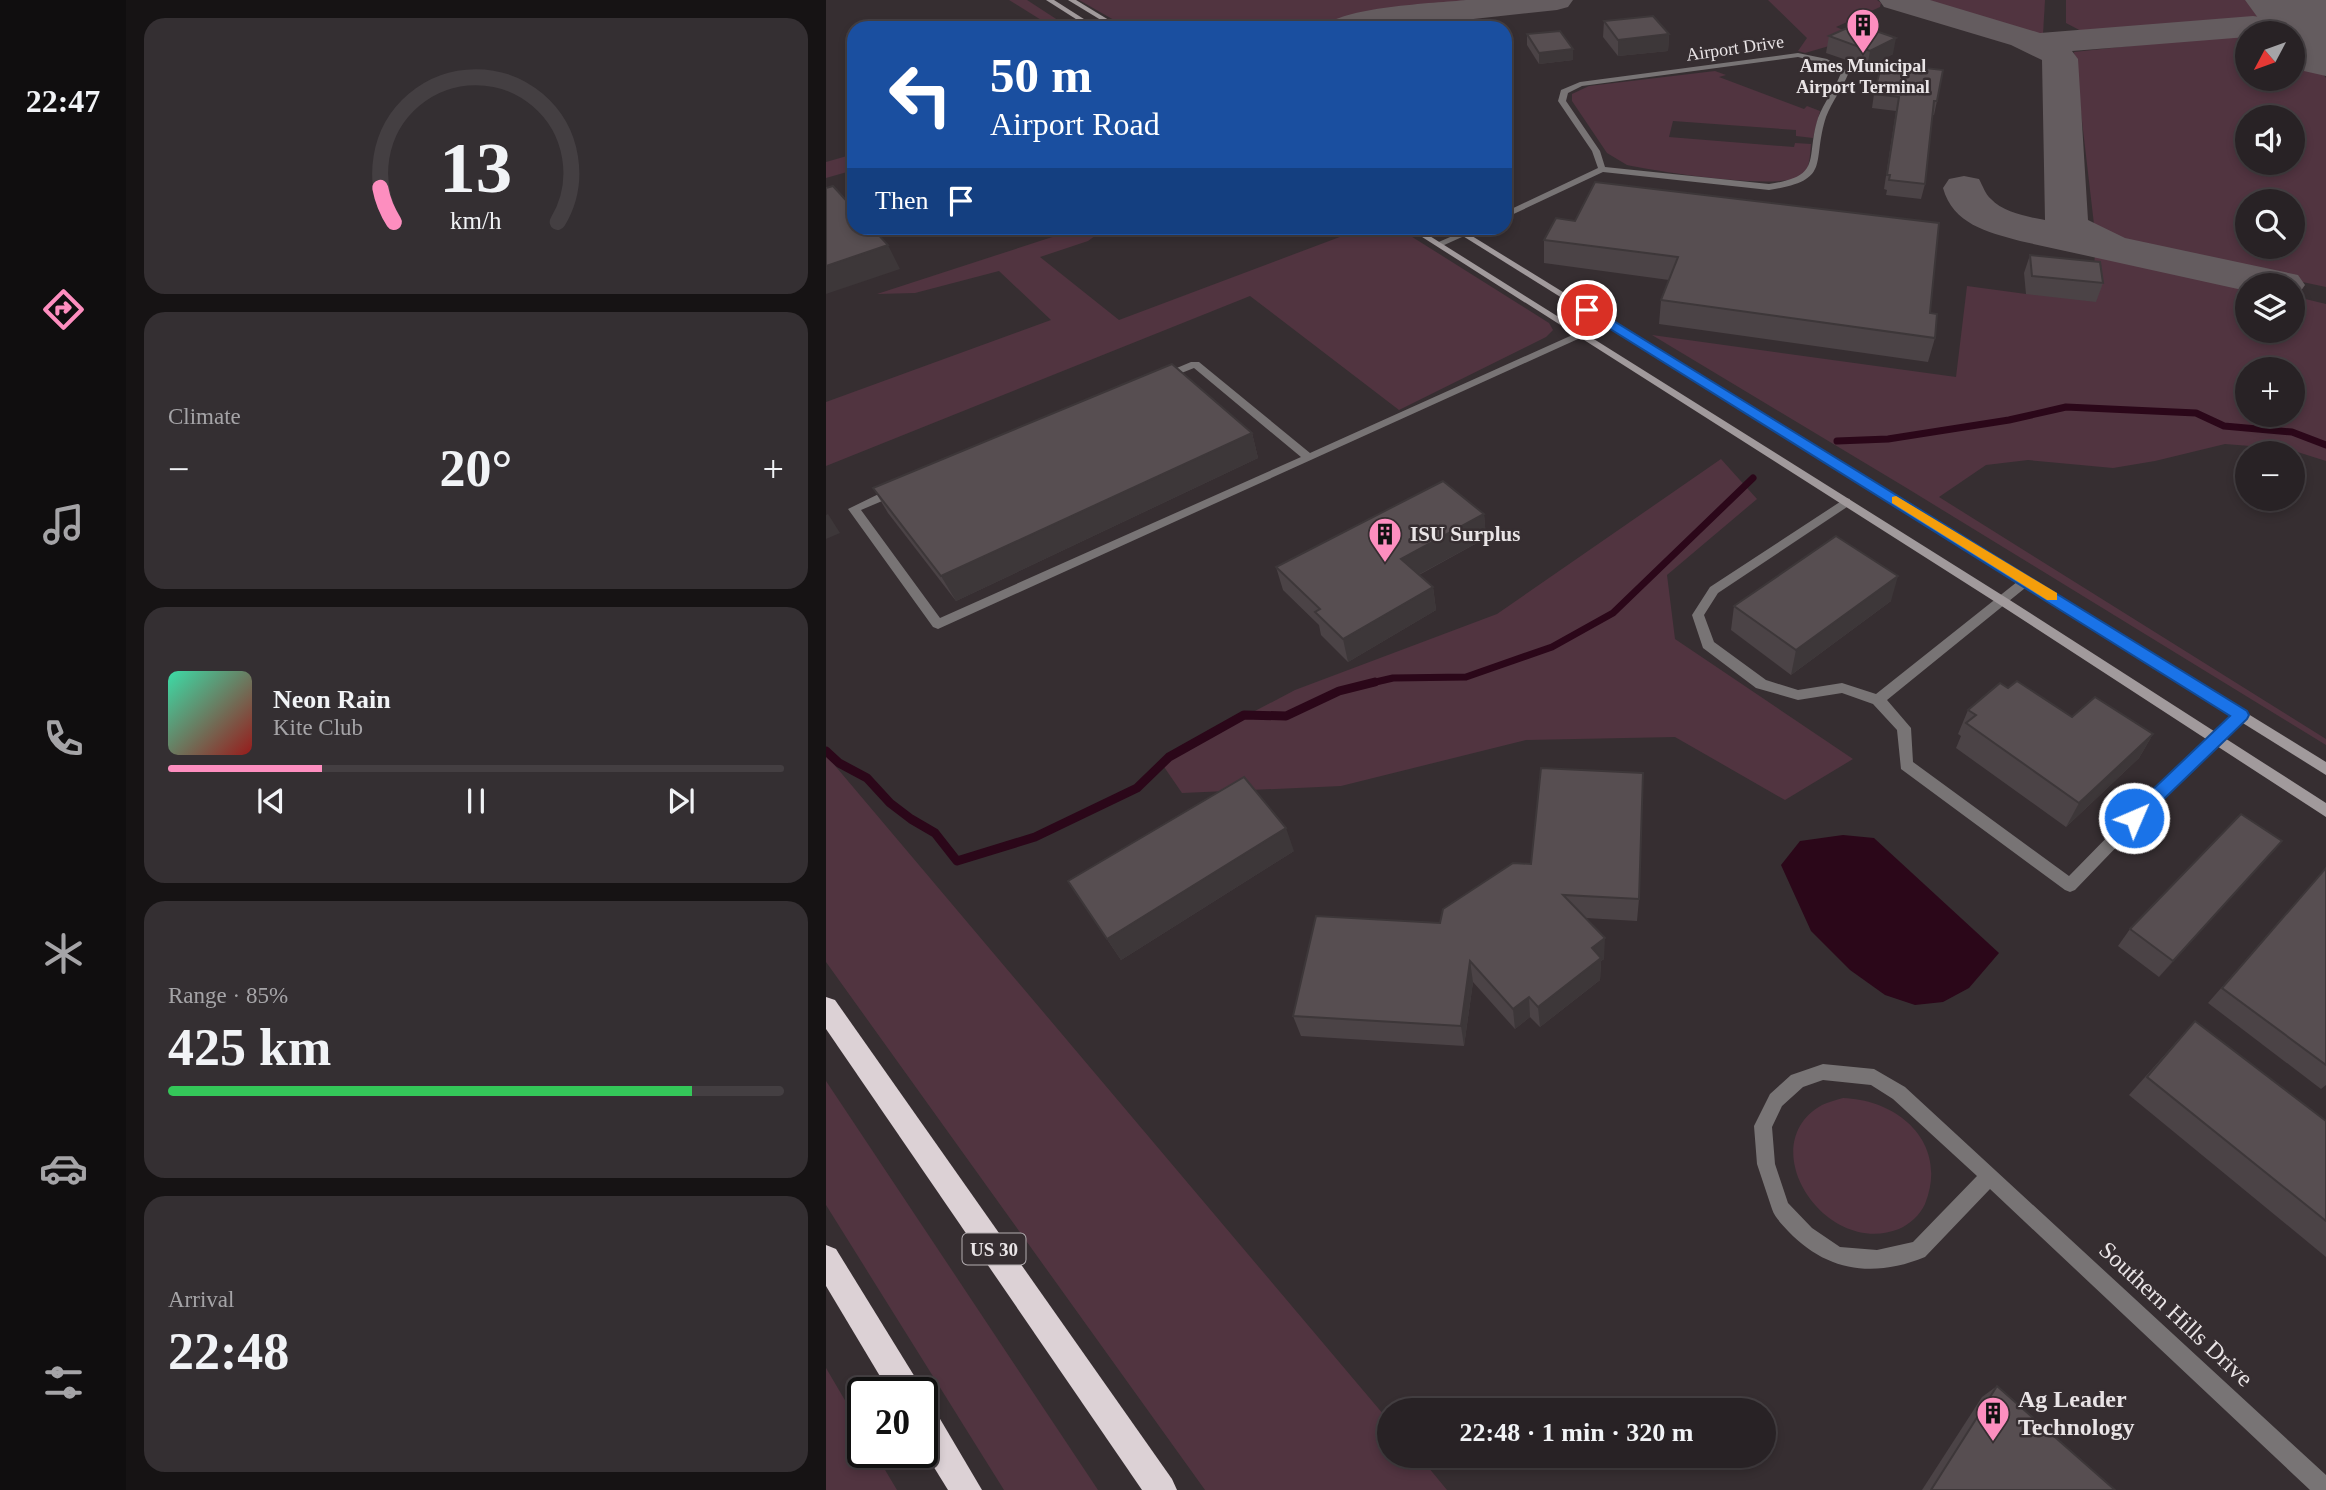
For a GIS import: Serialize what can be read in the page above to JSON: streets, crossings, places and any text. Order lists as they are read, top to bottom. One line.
{"streets":{"highway":["US 30"],"street":["Airport Drive","Southern Hills Drive"]},"places":{"building":["Ames Municipal Airport Terminal","ISU Surplus","Ag Leader Technology"]},"north":"bottom left","page":{"tabs":"22:47","map_buttons":["+","−"],"turn":["50 m","Airport Road"],"then":"Then","tile":["Climate",["Range · 85%","425 km"],["Arrival","22:48"]],"heat":["−","20°","+"],"song":["Neon Rain","Kite Club"],"limit":"20","trip":"22:48 · 1 min · 320 m","gauge":["13","km/h"]}}
